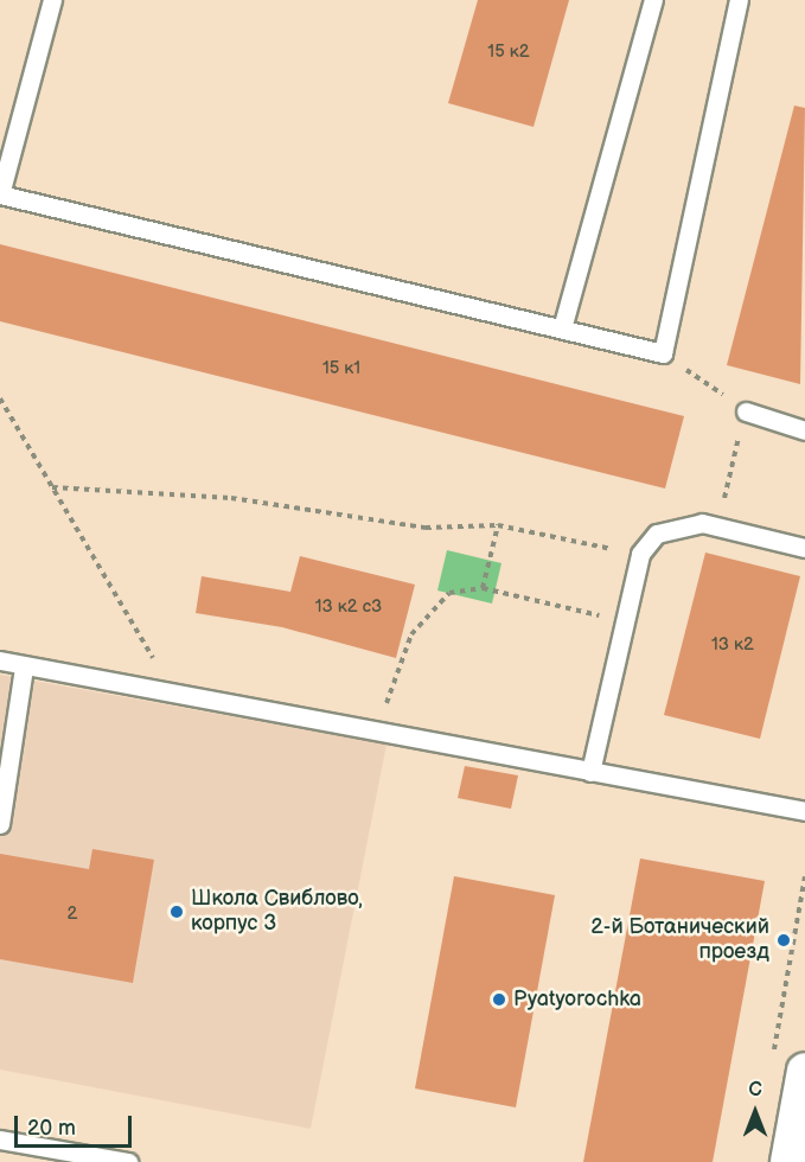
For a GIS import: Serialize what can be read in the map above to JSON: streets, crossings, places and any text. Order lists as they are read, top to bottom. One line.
{"places":["Школа Свиблово, корпус 3","2-й Ботанический проезд","Pyatyorochka"],"house_numbers":["15 к2","15 к1","13 к2 с3","13 к2","2"],"scale_bar":"20 m","north":"top"}
